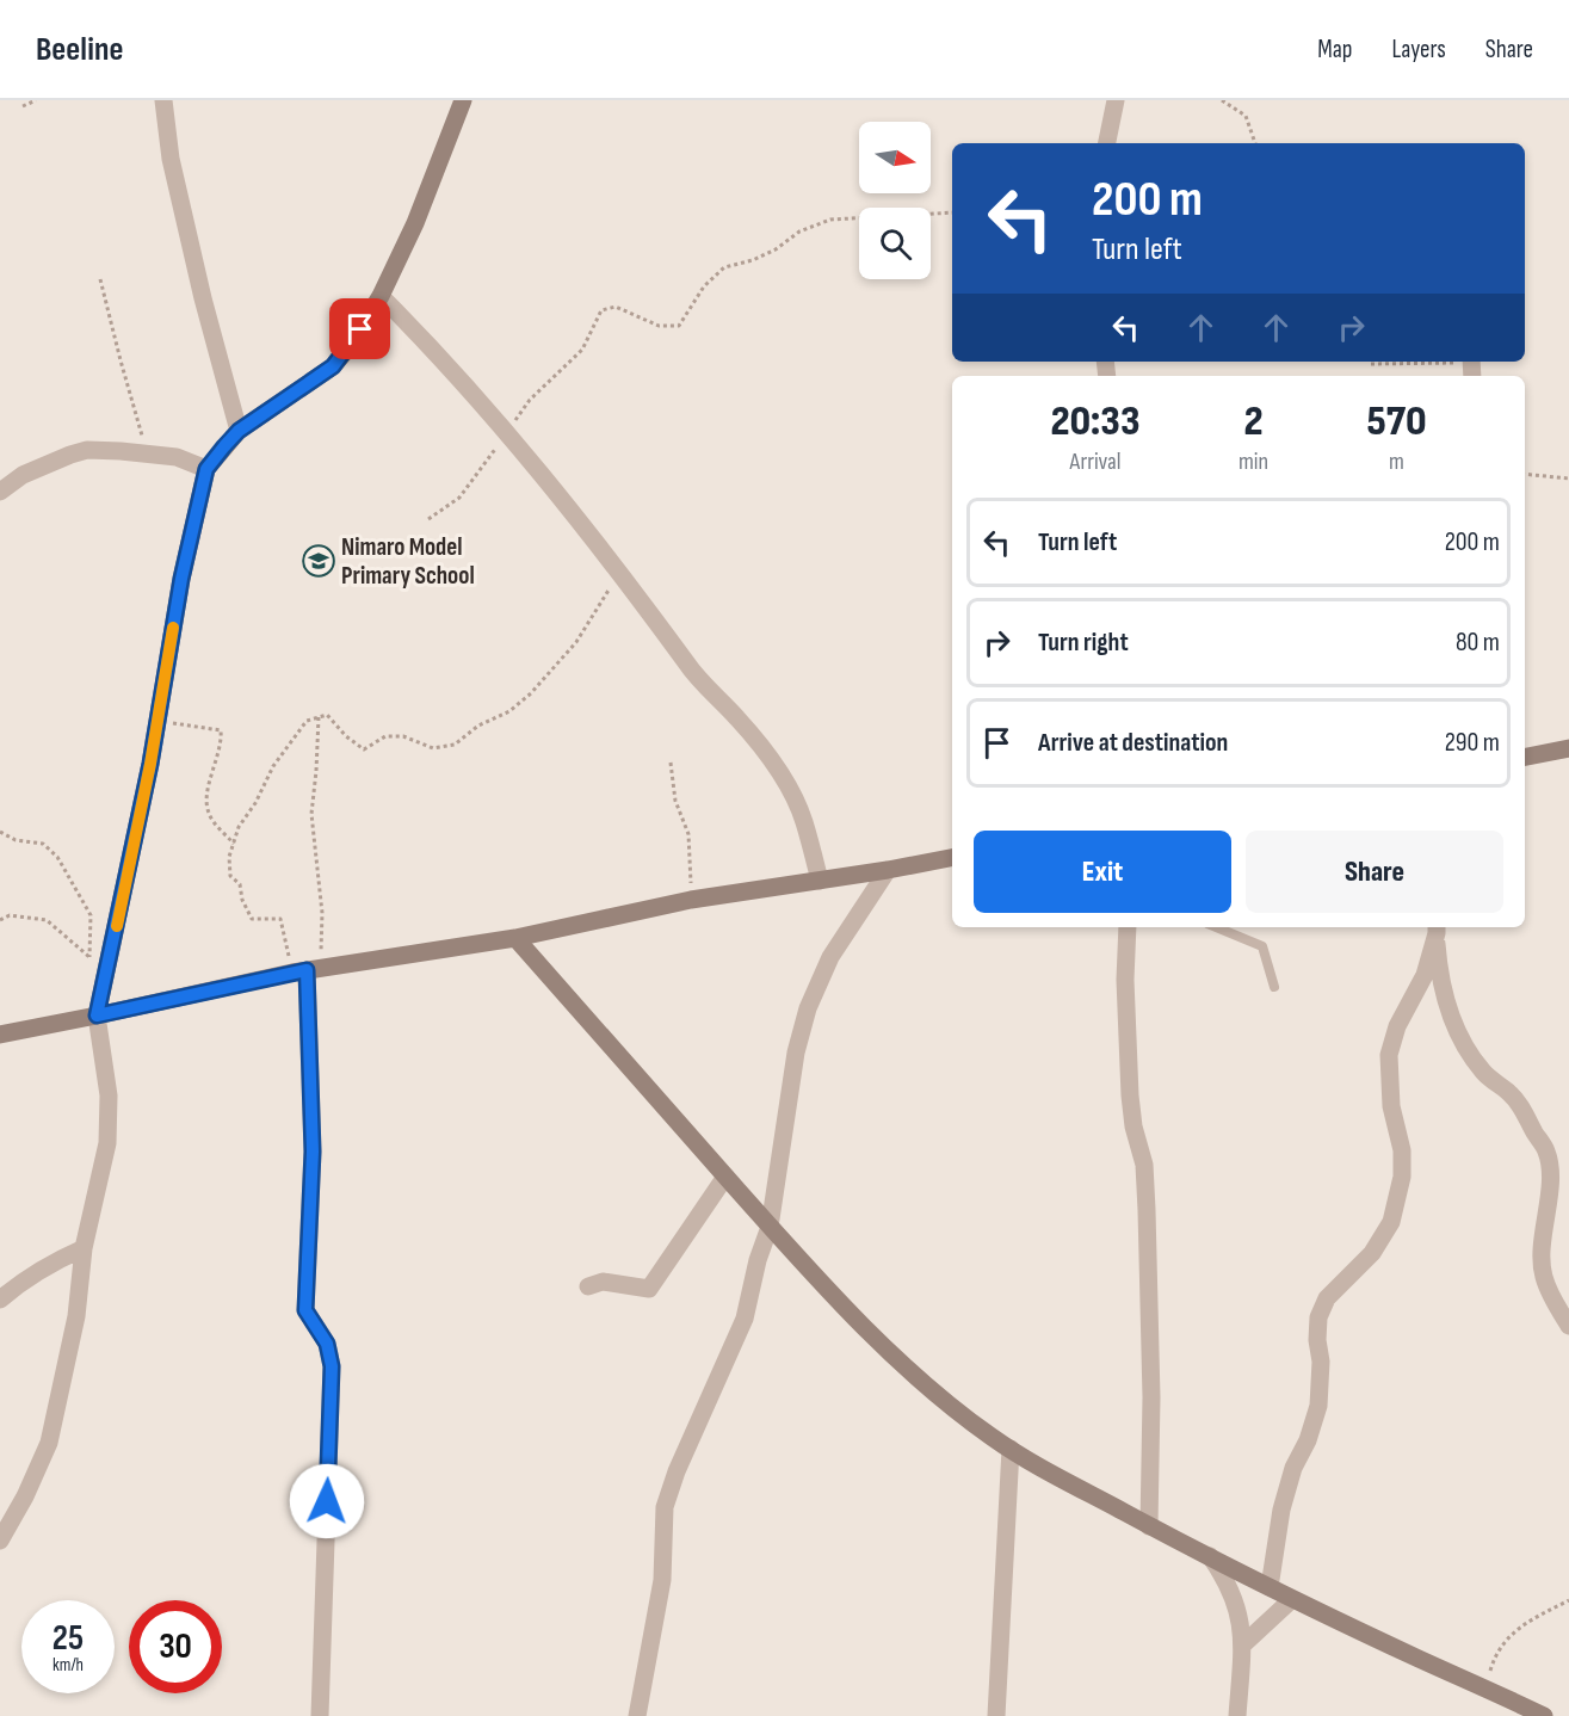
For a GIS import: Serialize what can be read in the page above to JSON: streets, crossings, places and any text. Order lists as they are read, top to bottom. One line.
{"places":{"school or university":["Nimaro Model Primary School"]},"north":"right","page":{"header":"Beeline","nav":["Map","Layers","Share"],"turn":["200 m","Turn left"],"eta":["20:33","Arrival","2","min","570","m"],"list":[{"name":"Turn left","value":"200 m"},{"name":"Turn right","value":"80 m"},{"name":"Arrive at destination","value":"290 m"}],"buttons":["Exit","Share"],"speed":"25 km/h","limit":"30"}}
